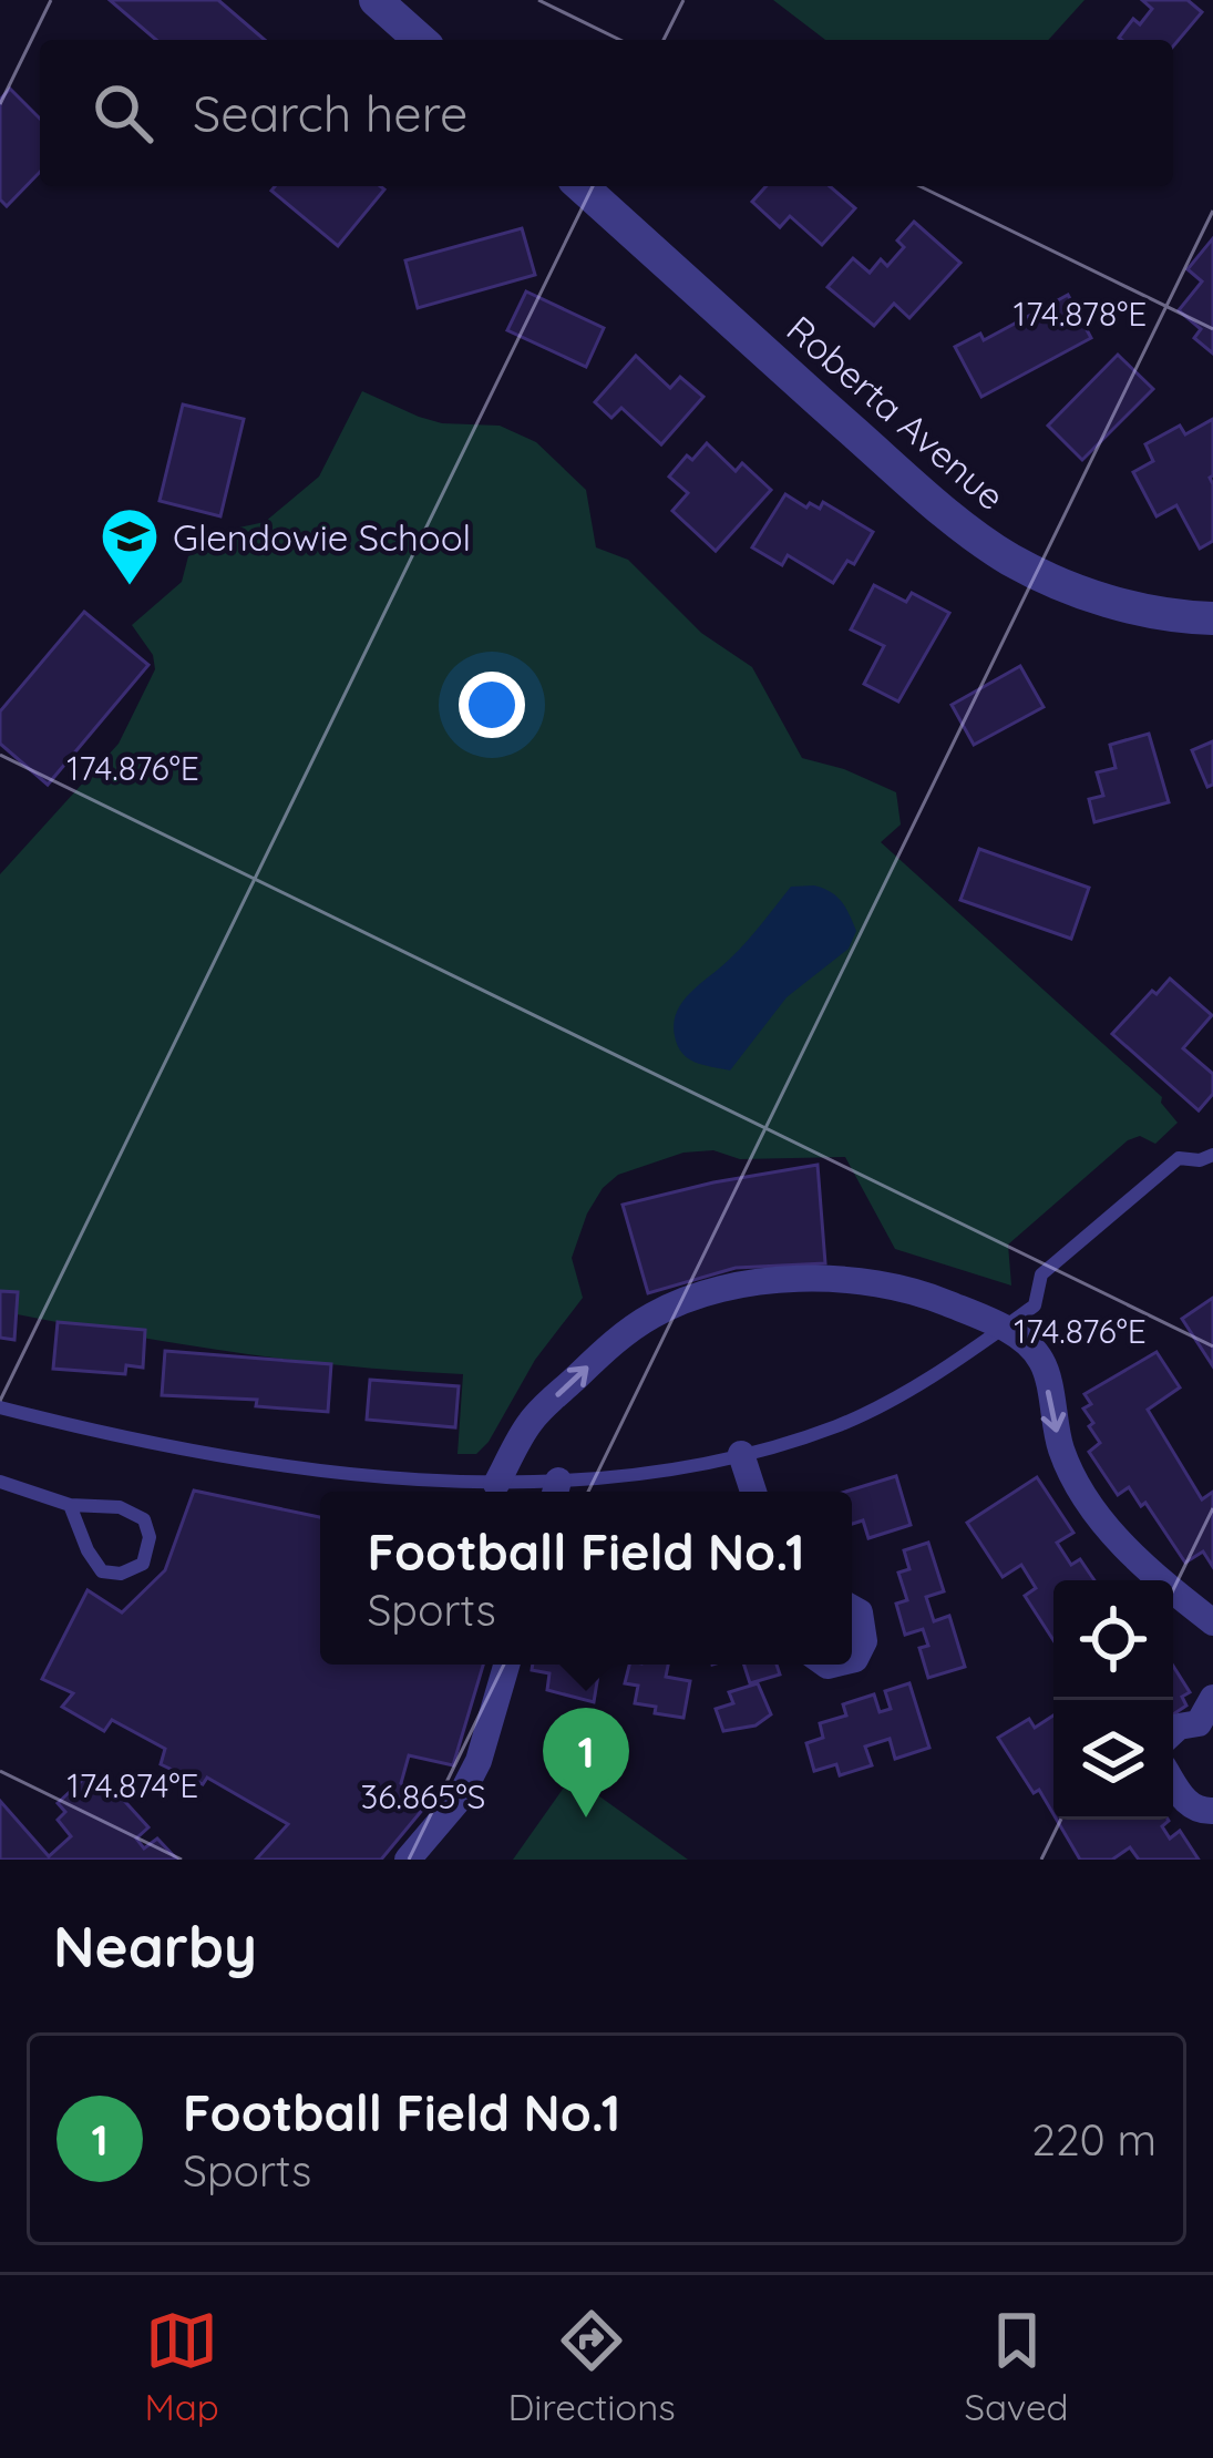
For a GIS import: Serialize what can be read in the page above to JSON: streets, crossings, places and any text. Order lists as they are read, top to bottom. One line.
{"streets":{"street":["Roberta Avenue"]},"places":{"school or university":["Glendowie School"]},"page":{"search":"Search here","popup":["Football Field No.1","Sports"],"pins":"1","heading":"Nearby","list":[{"mark":"1","name":"Football Field No.1","note":"Sports","value":"220 m"}],"nav":["Map","Directions","Saved"]},"coordinates":["174.878°E","174.876°E","174.874°E","36.865°S"]}
